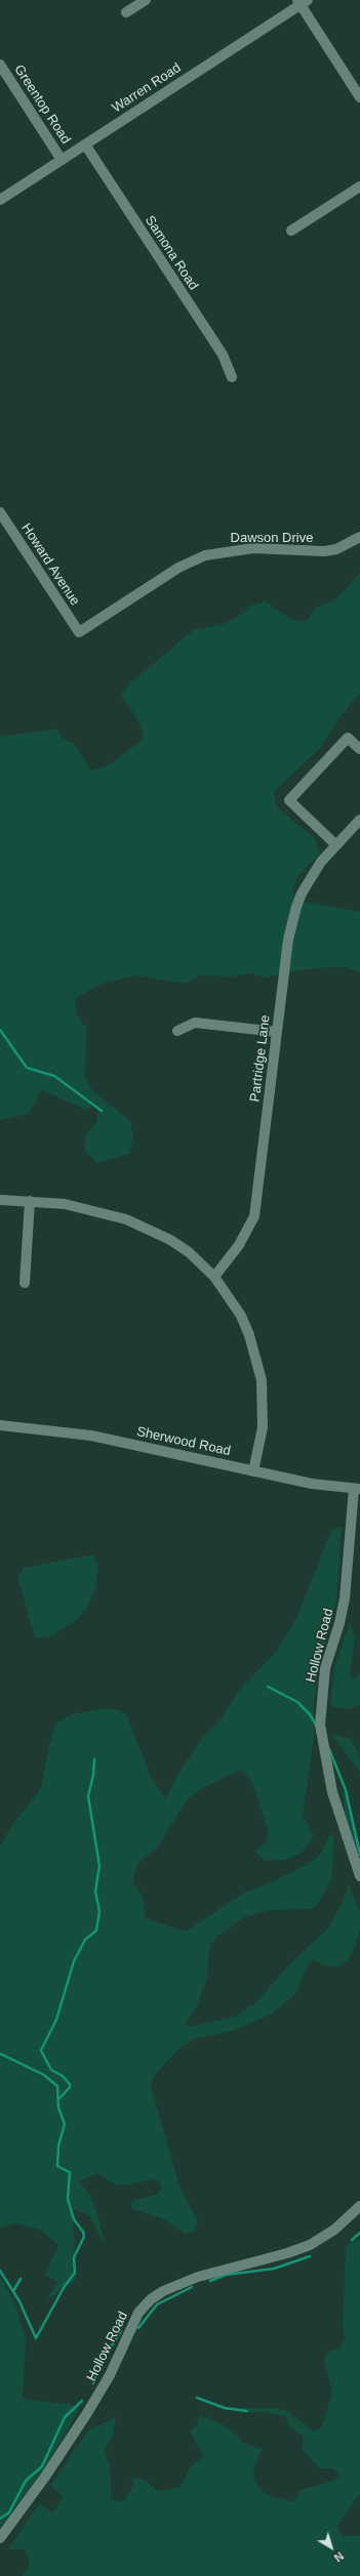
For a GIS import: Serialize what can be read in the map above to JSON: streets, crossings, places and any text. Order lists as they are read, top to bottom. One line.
{"streets":{"street":["Warren Road","Greentop Road","Samona Road","Dawson Drive","Howard Avenue","Partridge Lane","Sherwood Road","Hollow Road"]},"crossings":[["Warren Road","Greentop Road"],["Warren Road","Samona Road"],["Dawson Drive","Howard Avenue"],["Sherwood Road","Hollow Road"]],"north":"bottom right"}
